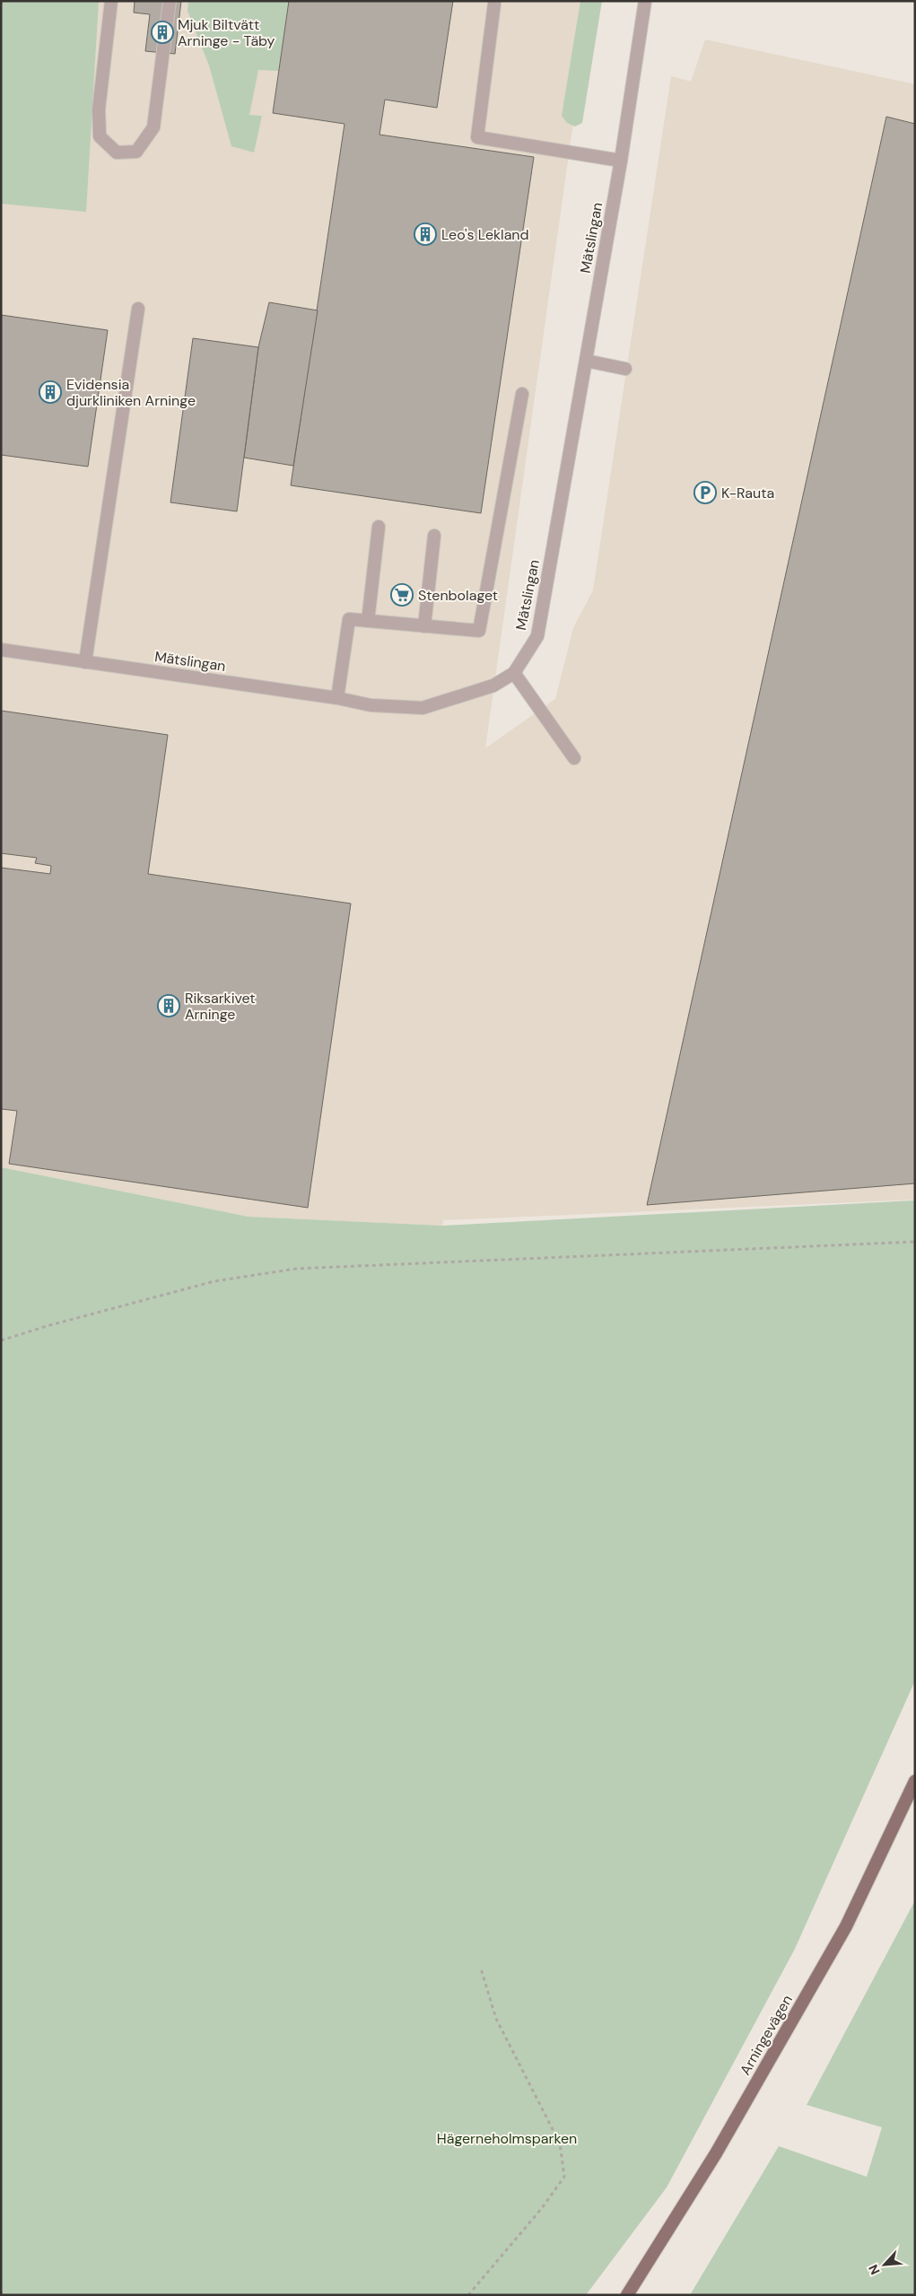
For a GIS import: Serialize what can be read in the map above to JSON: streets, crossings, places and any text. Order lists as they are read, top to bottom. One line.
{"streets":{"main road":["Arningevägen"],"street":["Mätslingan"]},"parks":["Hägerneholmsparken"],"places":{"building":["Mjuk Biltvätt Arninge - Täby","Leo's Lekland","Evidensia djurkliniken Arninge","Riksarkivet Arninge"],"parking":["K-Rauta"],"supermarket":["Stenbolaget"]},"north":"bottom left"}
